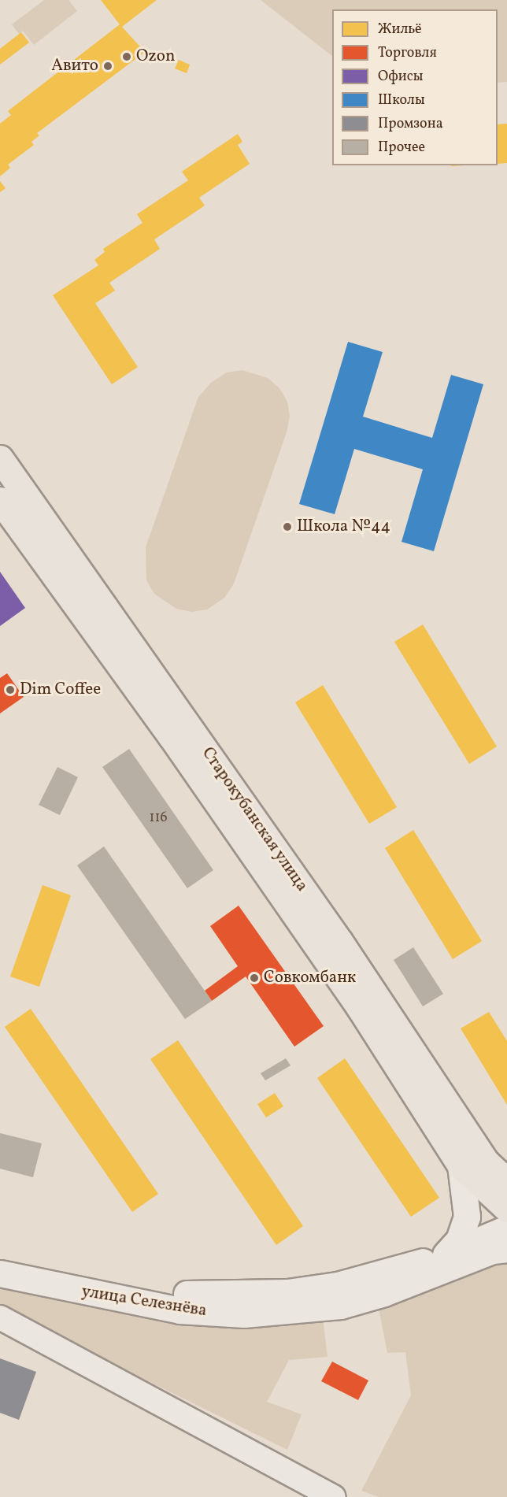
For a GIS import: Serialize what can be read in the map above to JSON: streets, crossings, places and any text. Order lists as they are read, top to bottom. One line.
{"streets":{"main road":["Старокубанская улица","улица Селезнёва"]},"crossings":[["Старокубанская улица","улица Селезнёва"]],"places":["Ozon","Авито","Школа №44","Dim Coffee","Совкомбанк"],"house_numbers":["116"],"legend":["Жильё","Торговля","Офисы","Школы","Промзона","Прочее"]}
